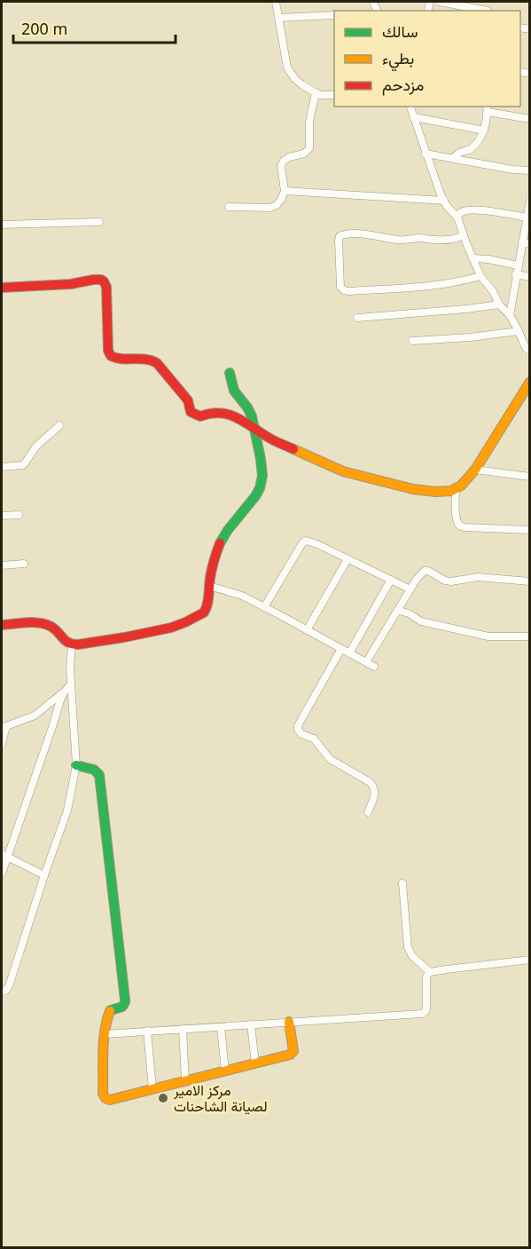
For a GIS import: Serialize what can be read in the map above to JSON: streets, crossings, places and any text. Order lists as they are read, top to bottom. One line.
{"places":["مركز الامير لصيانة الشاحنات"],"legend":["سالك","بطيء","مزدحم"],"scale_bar":"200 m"}
